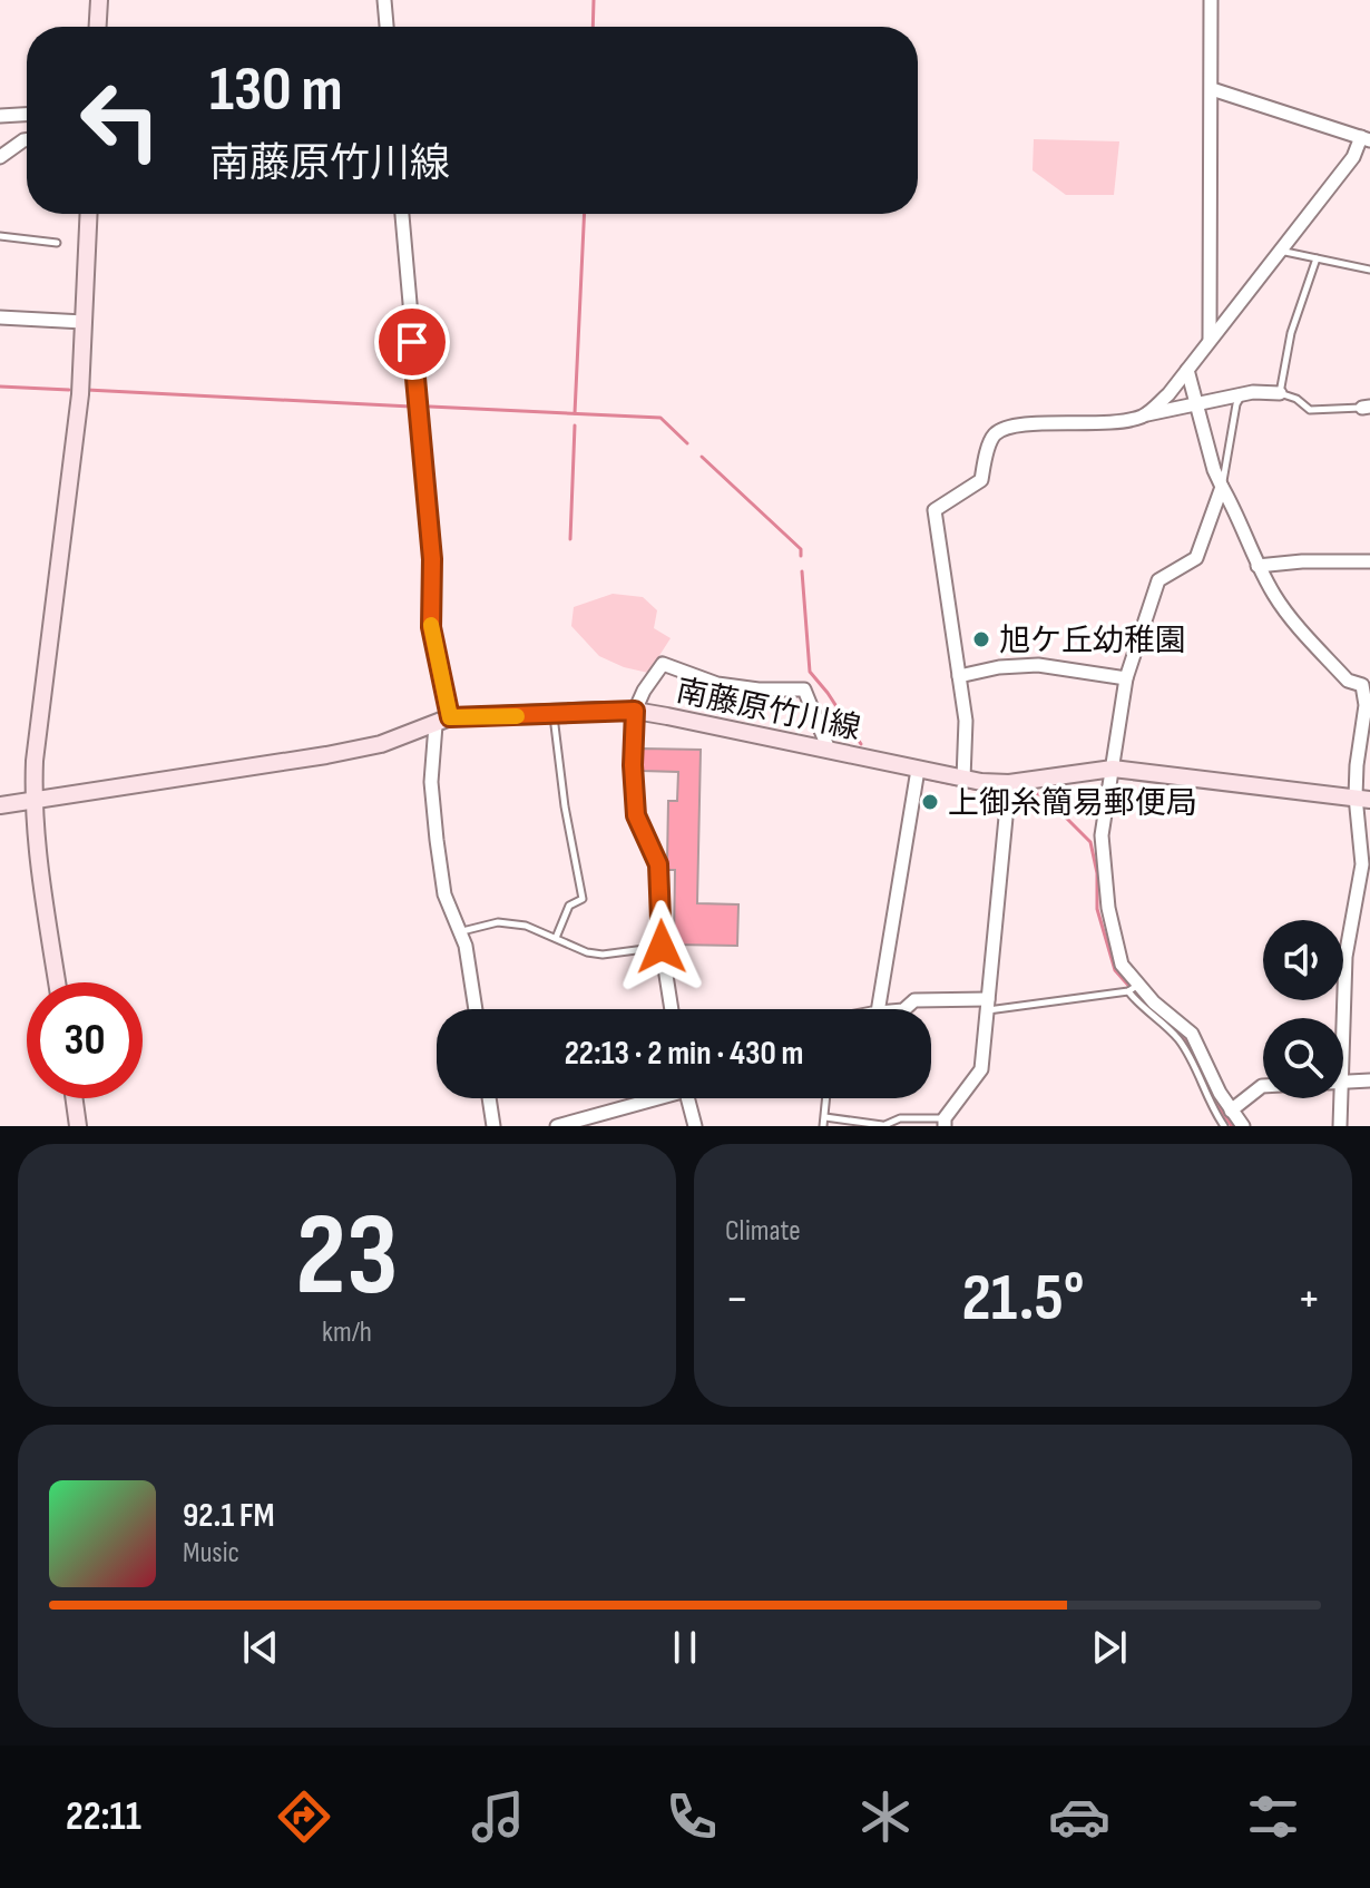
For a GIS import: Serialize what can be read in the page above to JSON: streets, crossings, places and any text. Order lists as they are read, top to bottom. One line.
{"streets":{"main road":["南藤原竹川線"]},"places":["旭ケ丘幼稚園","上御糸簡易郵便局"],"page":{"turn":["130 m","南藤原竹川線"],"limit":"30","trip":"22:13 · 2 min · 430 m","tile":[["23","km/h"],"Climate"],"heat":["−","21.5°","+"],"song":["92.1 FM","Music"],"tabs":"22:11"}}
